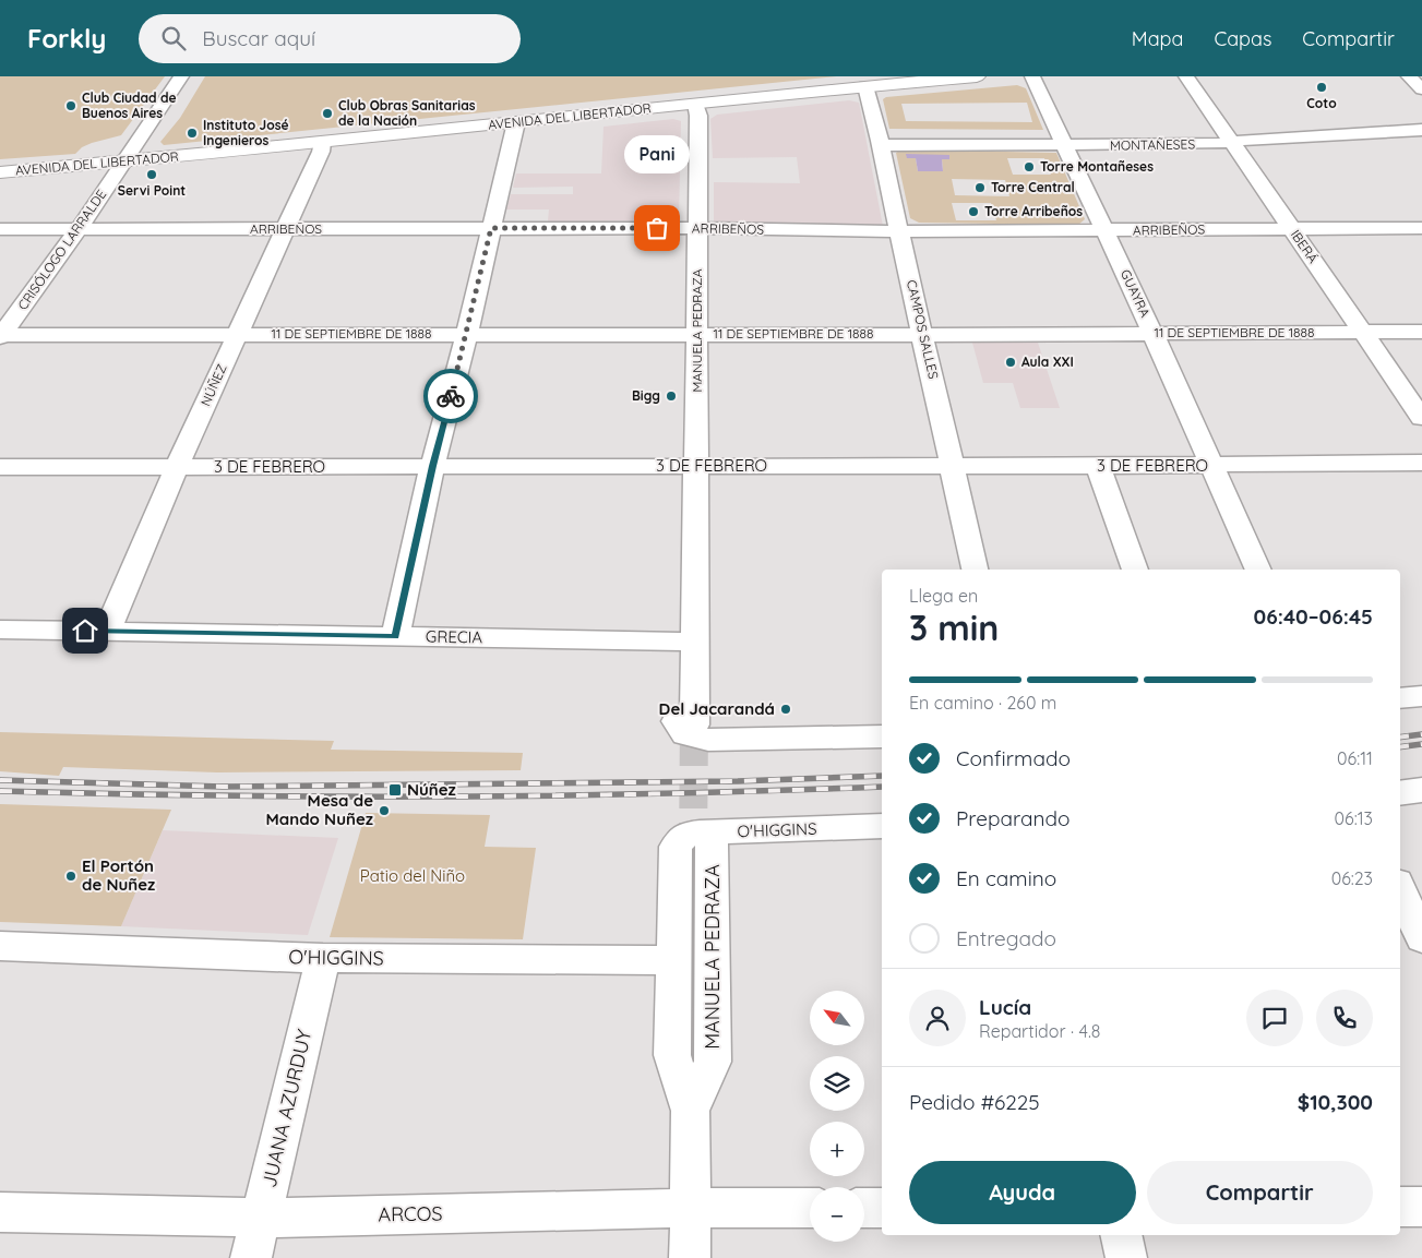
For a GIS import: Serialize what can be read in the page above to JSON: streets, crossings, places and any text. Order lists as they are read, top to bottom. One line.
{"streets":{"main road":["AVENIDA DEL LIBERTADOR"],"street":["MONTAÑESES","ARRIBEÑOS","IBERÁ","CRISÓLOGO LARRALDE","GUAYRA","CAMPOS SALLES","MANUELA PEDRAZA","11 DE SEPTIEMBRE DE 1888","NÚÑEZ","3 DE FEBRERO","GRECIA","O'HIGGINS","JUANA AZURDUY","ARCOS"]},"crossings":[["AVENIDA DEL LIBERTADOR","CRISÓLOGO LARRALDE"],["AVENIDA DEL LIBERTADOR","CAMPOS SALLES"],["AVENIDA DEL LIBERTADOR","MANUELA PEDRAZA"],["AVENIDA DEL LIBERTADOR","NÚÑEZ"],["MONTAÑESES","IBERÁ"],["MONTAÑESES","GUAYRA"],["MONTAÑESES","CAMPOS SALLES"],["ARRIBEÑOS","IBERÁ"],["ARRIBEÑOS","CRISÓLOGO LARRALDE"],["ARRIBEÑOS","GUAYRA"],["ARRIBEÑOS","CAMPOS SALLES"],["ARRIBEÑOS","MANUELA PEDRAZA"],["ARRIBEÑOS","NÚÑEZ"],["IBERÁ","11 DE SEPTIEMBRE DE 1888"],["CRISÓLOGO LARRALDE","11 DE SEPTIEMBRE DE 1888"],["GUAYRA","11 DE SEPTIEMBRE DE 1888"],["GUAYRA","3 DE FEBRERO"],["CAMPOS SALLES","11 DE SEPTIEMBRE DE 1888"],["CAMPOS SALLES","3 DE FEBRERO"],["MANUELA PEDRAZA","11 DE SEPTIEMBRE DE 1888"],["MANUELA PEDRAZA","3 DE FEBRERO"],["MANUELA PEDRAZA","GRECIA"],["MANUELA PEDRAZA","O'HIGGINS"],["MANUELA PEDRAZA","ARCOS"],["11 DE SEPTIEMBRE DE 1888","NÚÑEZ"],["NÚÑEZ","3 DE FEBRERO"],["NÚÑEZ","GRECIA"],["O'HIGGINS","JUANA AZURDUY"],["JUANA AZURDUY","ARCOS"]],"parks":["Patio del Niño"],"places":{"other":["Coto","Club Ciudad de Buenos Aires","Club Obras Sanitarias de la Nación","Instituto José Ingenieros","Torre Montañeses","Servi Point","Torre Central","Torre Arribeños","Pani","Aula XXI","Bigg","Del Jacarandá","Mesa de Mando Nuñez","El Portón de Nuñez"],"transit":["Núñez"]},"north":"top left","page":{"header":"Forkly","search":"Buscar aquí","nav":["Mapa","Capas","Compartir"],"bubble":"Pani","heading":["3 min","Llega en","06:40–06:45"],"panel":["Lucía","Repartidor · 4.8","Pedido #6225","$10,300"],"bar":"En camino · 260 m","list":[["Confirmado","06:11"],["Preparando","06:13"],["En camino","06:23"],"Entregado"],"map_buttons":["+","−"],"buttons":["Ayuda","Compartir"]}}
